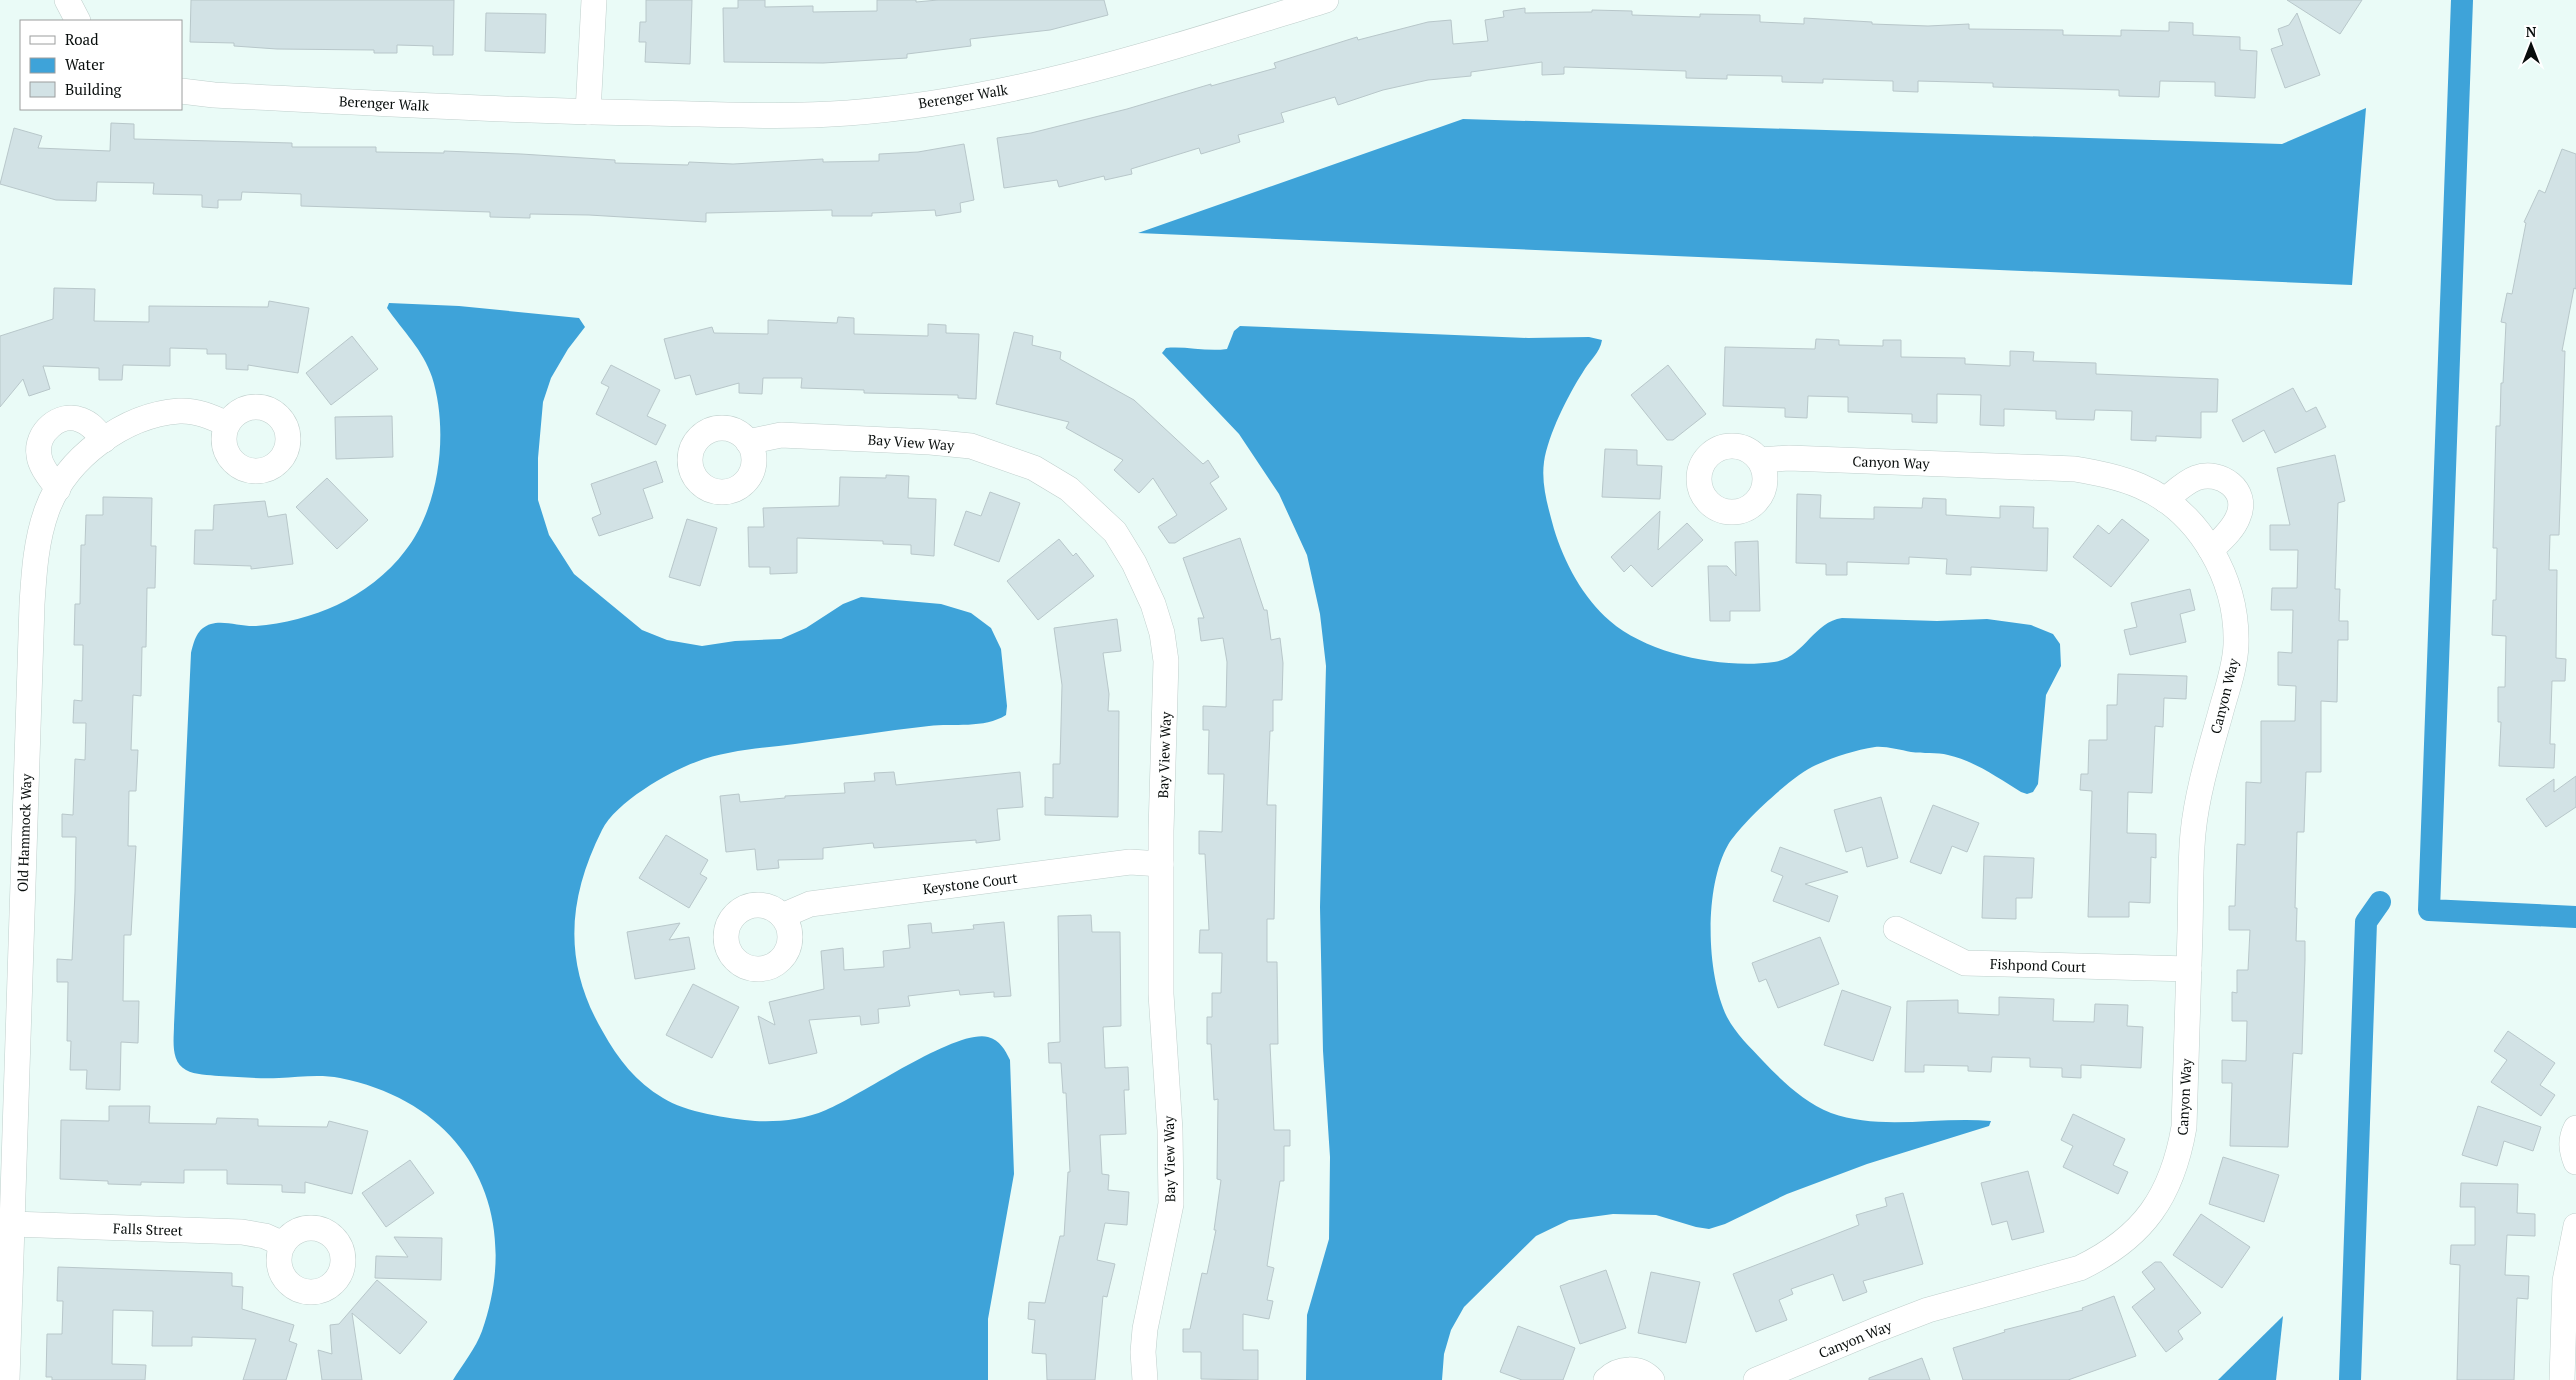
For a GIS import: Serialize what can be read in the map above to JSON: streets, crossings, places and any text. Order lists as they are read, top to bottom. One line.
{"streets":{"street":["Berenger Walk","Bay View Way","Canyon Way","Old Hammock Way","Keystone Court","Fishpond Court","Falls Street"]},"crossings":[["Bay View Way","Keystone Court"],["Canyon Way","Fishpond Court"],["Old Hammock Way","Falls Street"]],"legend":["Road","Water","Building"],"north":"top"}
